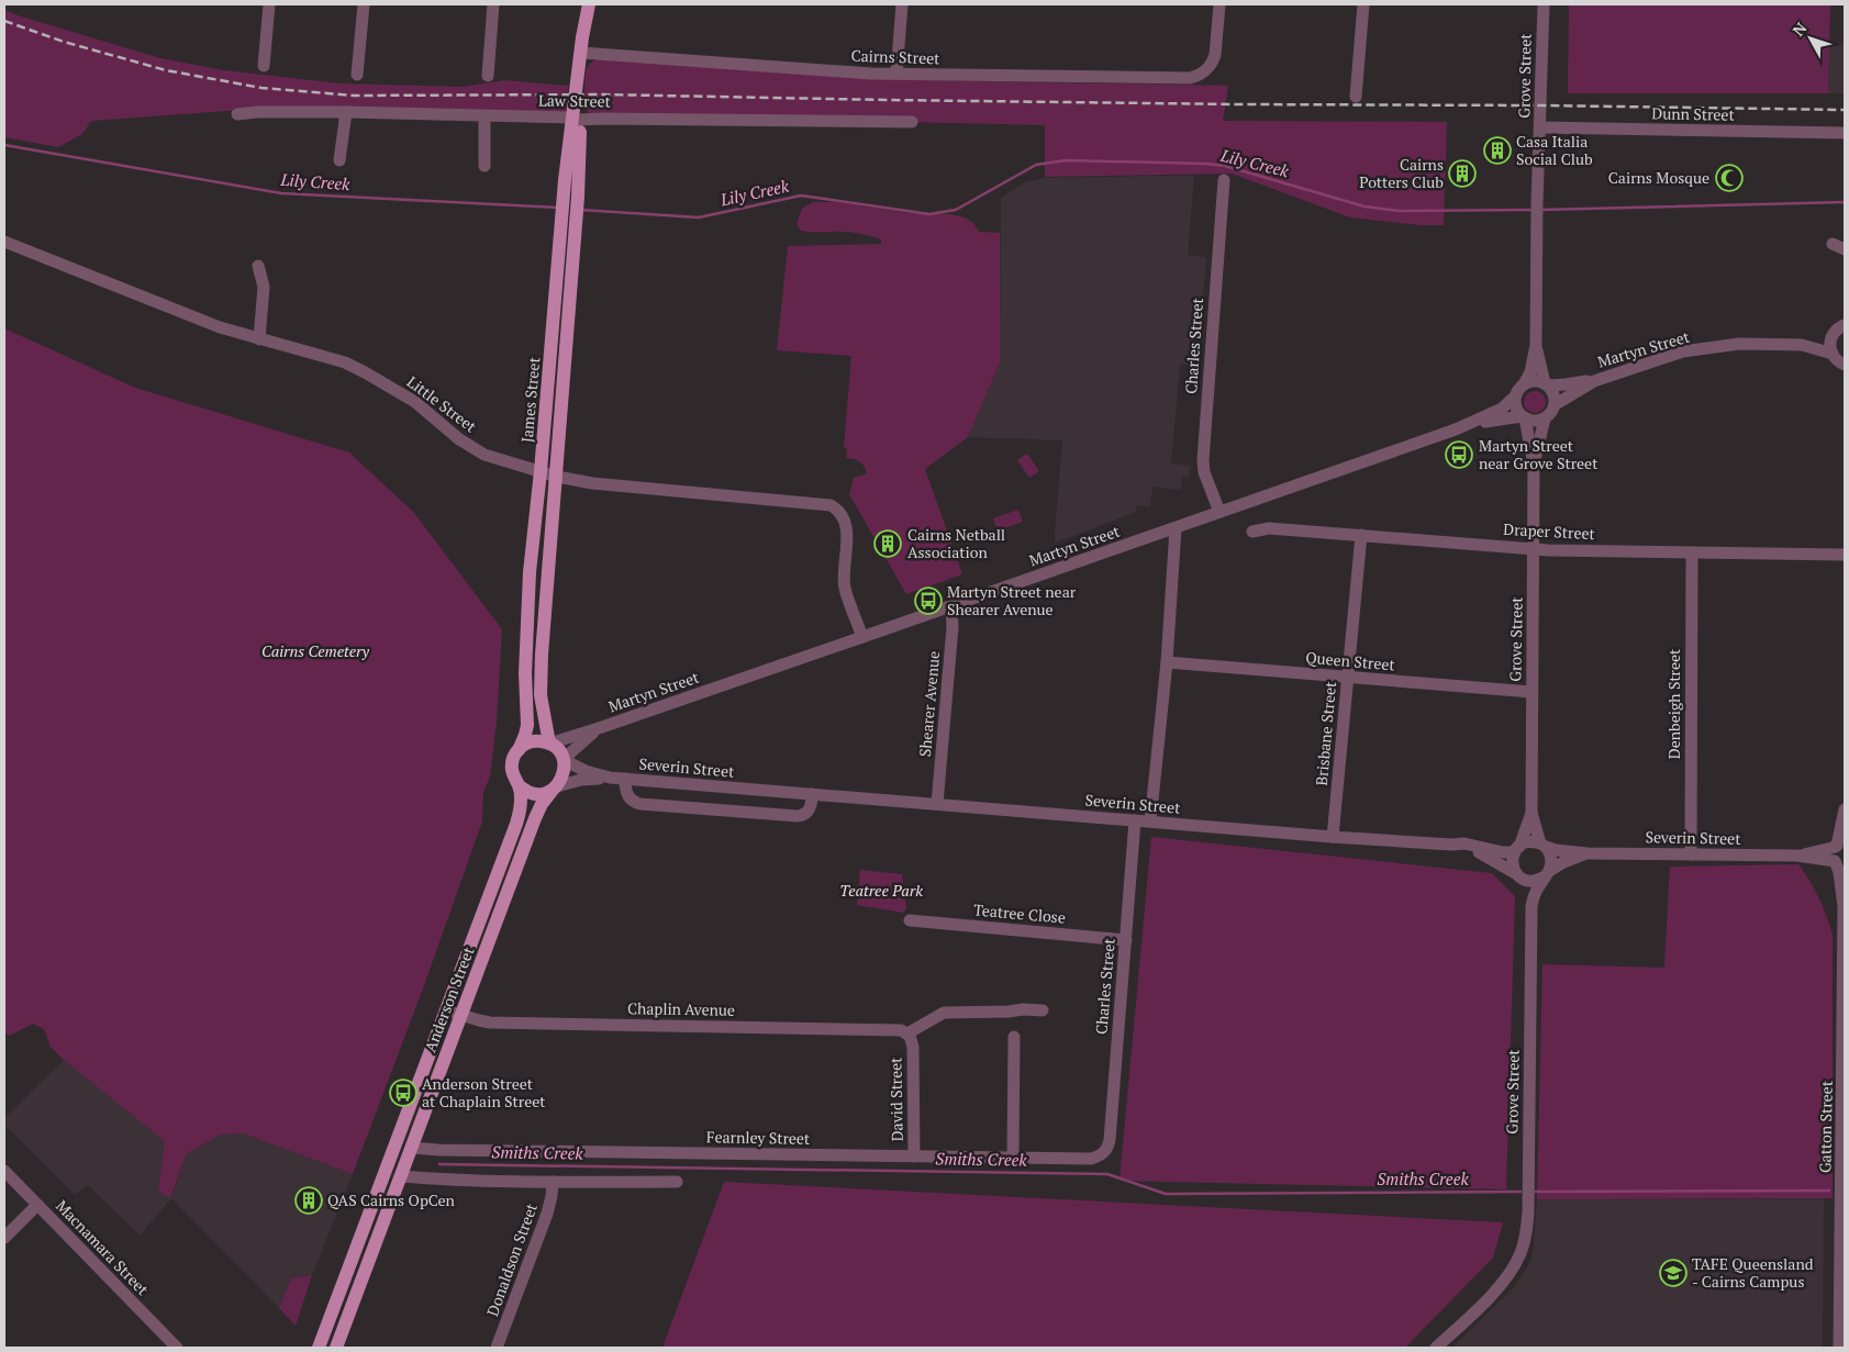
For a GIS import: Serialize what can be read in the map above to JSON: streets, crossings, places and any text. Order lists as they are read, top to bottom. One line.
{"streets":{"main road":["James Street","Anderson Street"],"street":["Cairns Street","Grove Street","Law Street","Dunn Street","Charles Street","Martyn Street","Little Street","Draper Street","Queen Street","Shearer Avenue","Denbeigh Street","Brisbane Street","Severin Street","Teatree Close","Chaplin Avenue","David Street","Gatton Street","Fearnley Street","Macnamara Street","Donaldson Street"]},"crossings":[["Cairns Street","James Street"],["Grove Street","Dunn Street"],["Grove Street","Martyn Street"],["Grove Street","Draper Street"],["Grove Street","Queen Street"],["Grove Street","Severin Street"],["Law Street","James Street"],["Charles Street","Martyn Street"],["Charles Street","Severin Street"],["Charles Street","Teatree Close"],["Charles Street","Fearnley Street"],["Martyn Street","James Street"],["Martyn Street","Little Street"],["Martyn Street","Shearer Avenue"],["Martyn Street","Severin Street"],["Martyn Street","Anderson Street"],["James Street","Little Street"],["James Street","Severin Street"],["James Street","Anderson Street"],["Draper Street","Denbeigh Street"],["Draper Street","Brisbane Street"],["Queen Street","Brisbane Street"],["Shearer Avenue","Severin Street"],["Denbeigh Street","Severin Street"],["Brisbane Street","Severin Street"],["Severin Street","Anderson Street"],["Severin Street","Gatton Street"],["Anderson Street","Chaplin Avenue"],["Anderson Street","Fearnley Street"],["Chaplin Avenue","David Street"],["David Street","Fearnley Street"]],"water":["Lily Creek","Smiths Creek"],"parks":["Cairns Cemetery","Teatree Park"],"places":{"building":["Casa Italia Social Club","Cairns Potters Club","Cairns Netball Association","QAS Cairns OpCen"],"mosque":["Cairns Mosque"],"bus stop":["Martyn Street near Grove Street","Martyn Street near Shearer Avenue","Anderson Street at Chaplain Street"],"school or university":["TAFE Queensland - Cairns Campus"]},"north":"top left"}
